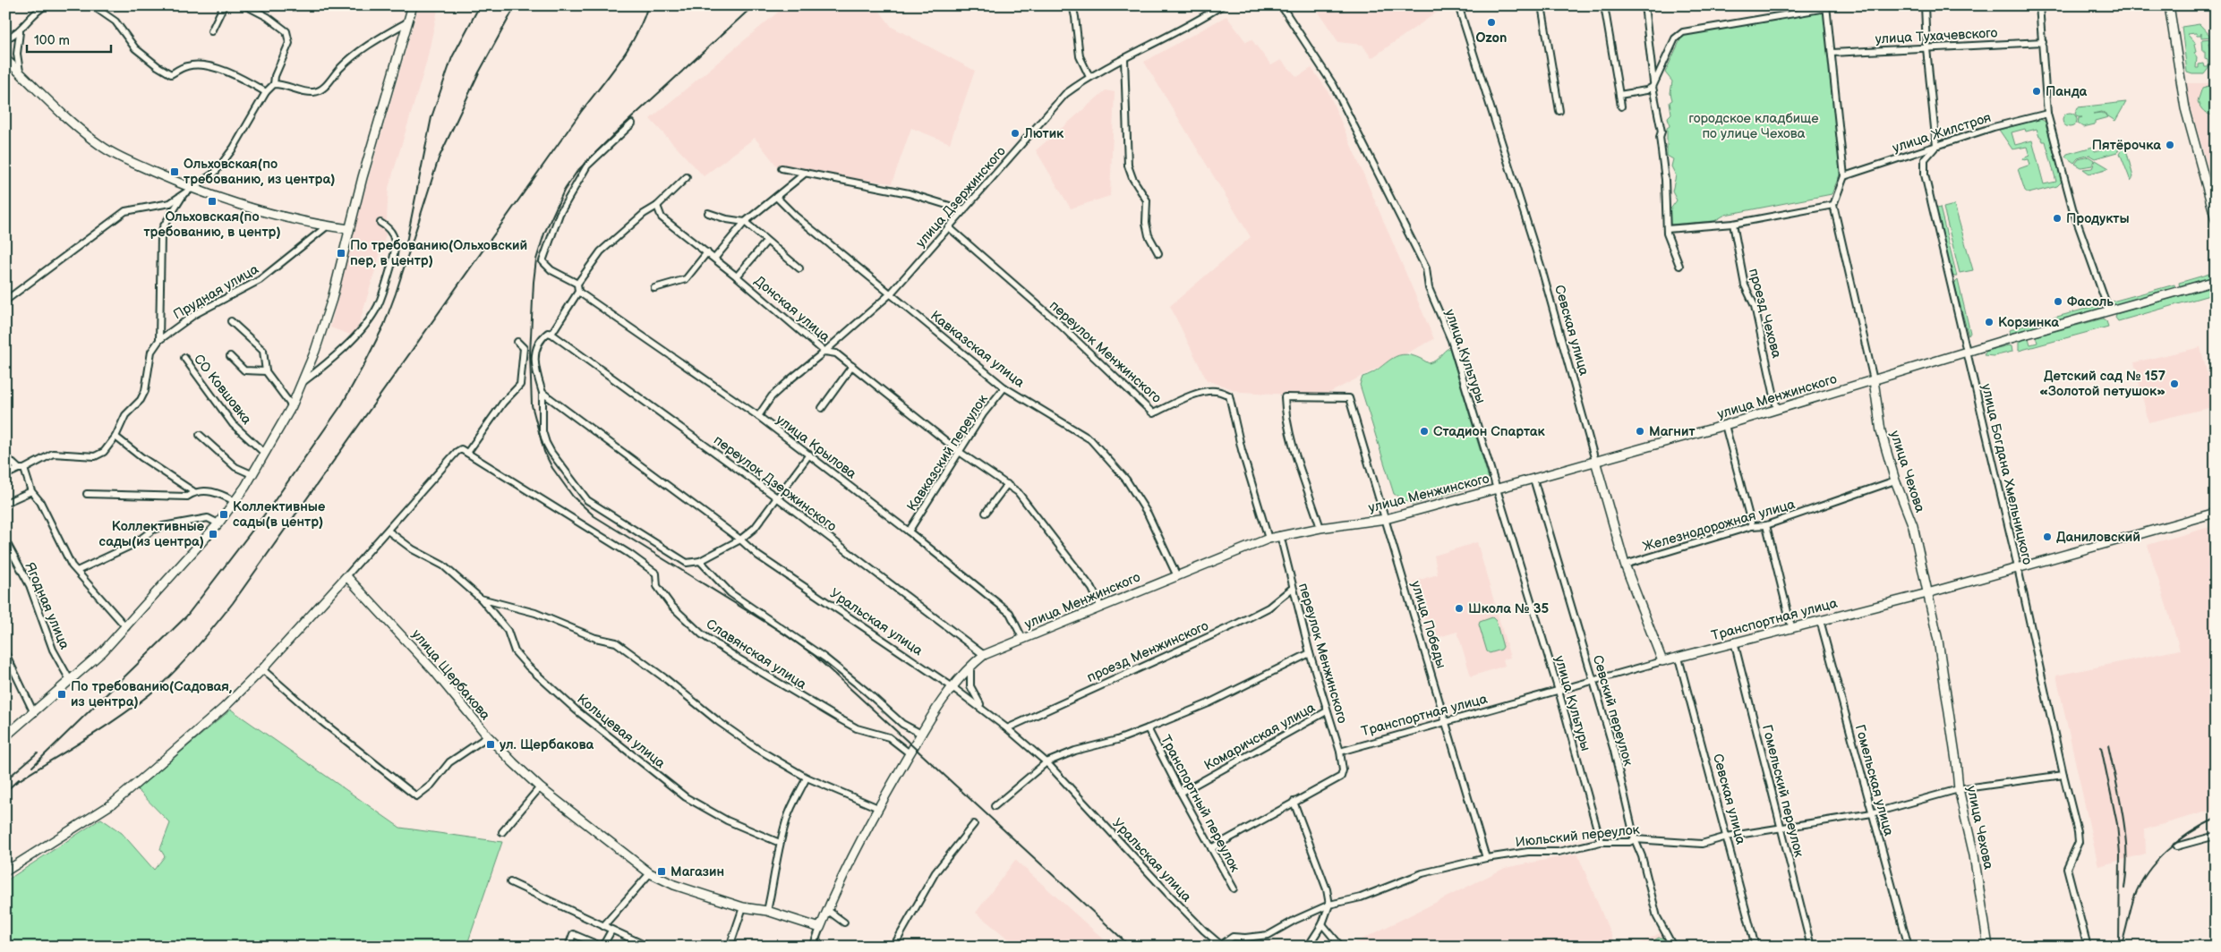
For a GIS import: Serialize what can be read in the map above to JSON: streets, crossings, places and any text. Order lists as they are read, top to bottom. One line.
{"streets":{"street":["улица Тухачевского","улица Жилстроя","улица Дзержинского","Прудная улица","Донская улица","проезд Чехова","Севская улица","Кавказская улица","переулок Менжинского","улица Культуры","СО Ковшовка","улица Менжинского","улица Крылова","Кавказский переулок","улица Чехова","улица Богдана Хмельницкого","переулок Дзержинского","Железнодорожная улица","Ягодная улица","Транспортная улица","Уральская улица","улица Победы","проезд Менжинского","Славянская улица","улица Щербакова","Севский переулок","Кольцевая улица","Комаричская улица","Гомельская улица","Гомельский переулок","Транспортный переулок","Июльский переулок"]},"crossings":[["улица Жилстроя","улица Богдана Хмельницкого"],["улица Дзержинского","Донская улица"],["улица Дзержинского","Кавказская улица"],["улица Дзержинского","переулок Менжинского"],["улица Дзержинского","улица Крылова"],["Донская улица","улица Менжинского"],["Донская улица","Кавказский переулок"],["проезд Чехова","улица Менжинского"],["Севская улица","улица Менжинского"],["Севская улица","Железнодорожная улица"],["Севская улица","Транспортная улица"],["Севская улица","Июльский переулок"],["Кавказская улица","улица Менжинского"],["Кавказская улица","Кавказский переулок"],["переулок Менжинского","улица Менжинского"],["переулок Менжинского","Транспортная улица"],["переулок Менжинского","проезд Менжинского"],["переулок Менжинского","Комаричская улица"],["улица Культуры","улица Менжинского"],["улица Культуры","Транспортная улица"],["улица Культуры","Июльский переулок"],["улица Менжинского","улица Крылова"],["улица Менжинского","улица Чехова"],["улица Менжинского","улица Богдана Хмельницкого"],["улица Менжинского","переулок Дзержинского"],["улица Менжинского","Уральская улица"],["улица Менжинского","улица Победы"],["улица Менжинского","Славянская улица"],["улица Менжинского","улица Щербакова"],["улица Менжинского","Севский переулок"],["улица Менжинского","Кольцевая улица"],["улица Крылова","Кавказский переулок"],["улица Чехова","Железнодорожная улица"],["улица Чехова","Транспортная улица"],["улица Чехова","Июльский переулок"],["улица Богдана Хмельницкого","Транспортная улица"],["улица Богдана Хмельницкого","Июльский переулок"],["Транспортная улица","улица Победы"],["Транспортная улица","Севский переулок"],["Транспортная улица","Гомельская улица"],["Транспортная улица","Гомельский переулок"],["Уральская улица","проезд Менжинского"],["Уральская улица","Июльский переулок"],["улица Победы","Июльский переулок"],["Славянская улица","Кольцевая улица"],["Севский переулок","Июльский переулок"],["Комаричская улица","Транспортный переулок"],["Гомельская улица","Июльский переулок"],["Гомельский переулок","Июльский переулок"]],"parks":["городское кладбище по улице Чехова"],"places":{"other":["Ozon","Панда","Лютик","Пятёрочка","Продукты","Фасоль","Корзинка","Детский сад № 157 «Золотой петушок»","Стадион Спартак","Магнит","Даниловский","Школа № 35"],"transit":["Ольховская(по требованию, из центра)","Ольховская(по требованию, в центр)","По требованию(Ольховский пер, в центр)","Коллективные сады(в центр)","Коллективные сады(из центра)","По требованию(Садовая, из центра)","ул. Щербакова","Магазин"]},"scale_bar":"100 m"}
